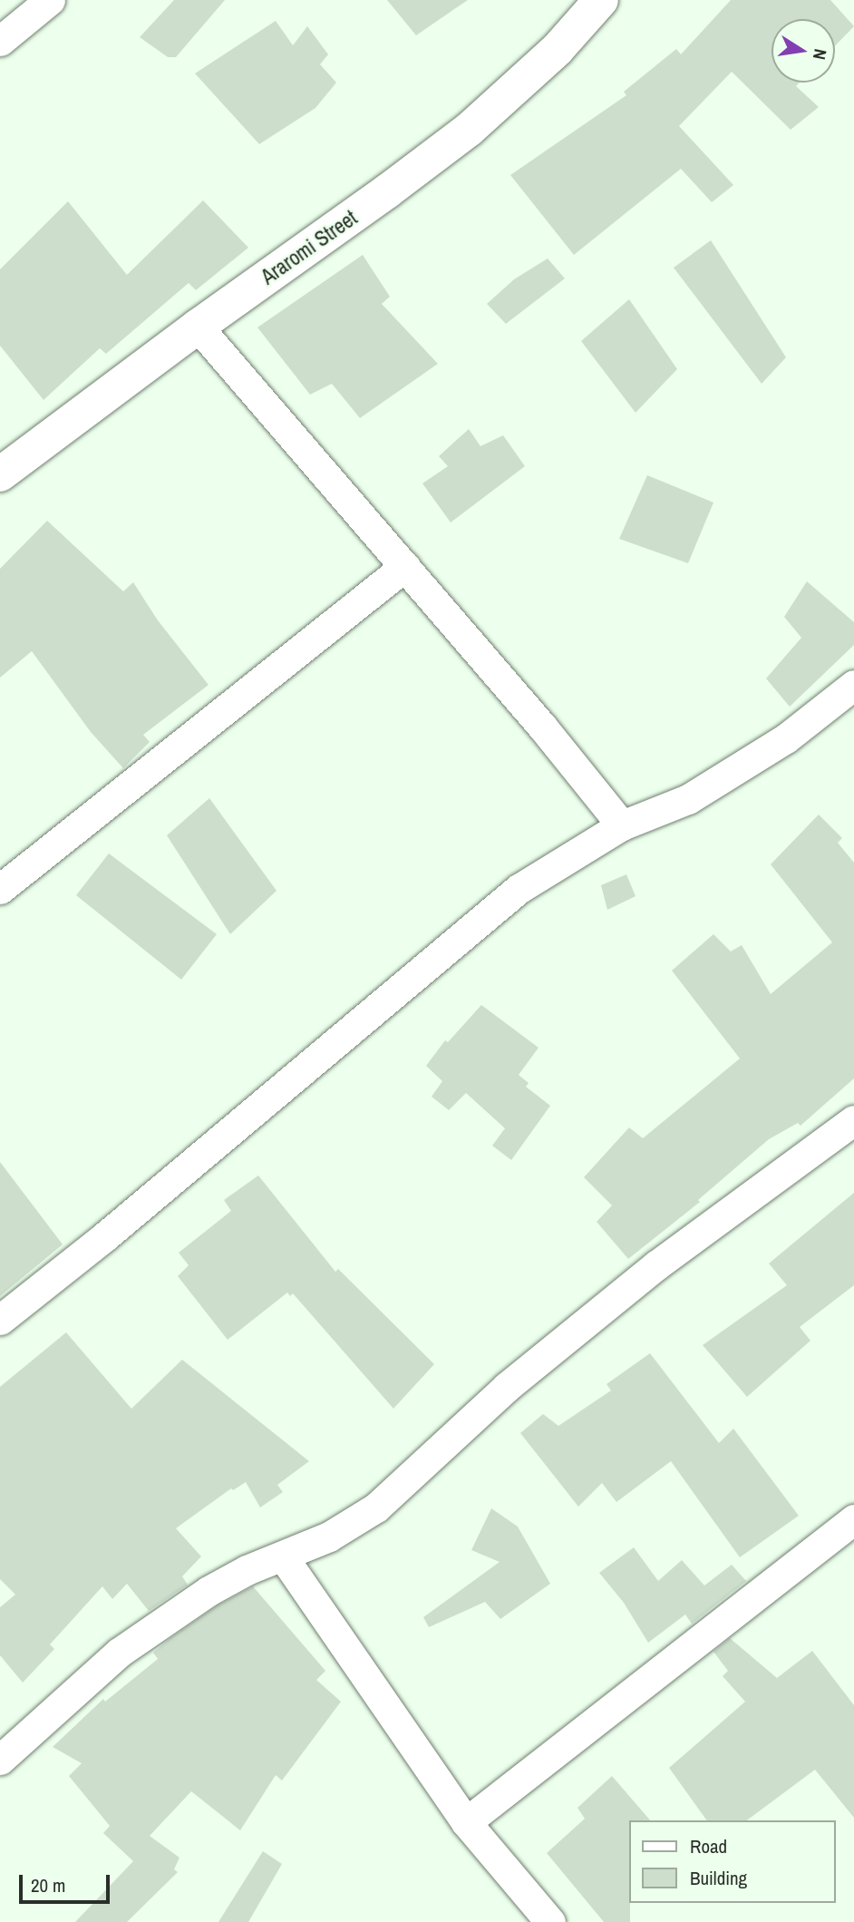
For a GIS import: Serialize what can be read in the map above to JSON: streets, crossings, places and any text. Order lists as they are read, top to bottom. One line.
{"streets":{"street":["Araromi Street"]},"legend":["Road","Building"],"scale_bar":"20 m","north":"right"}
